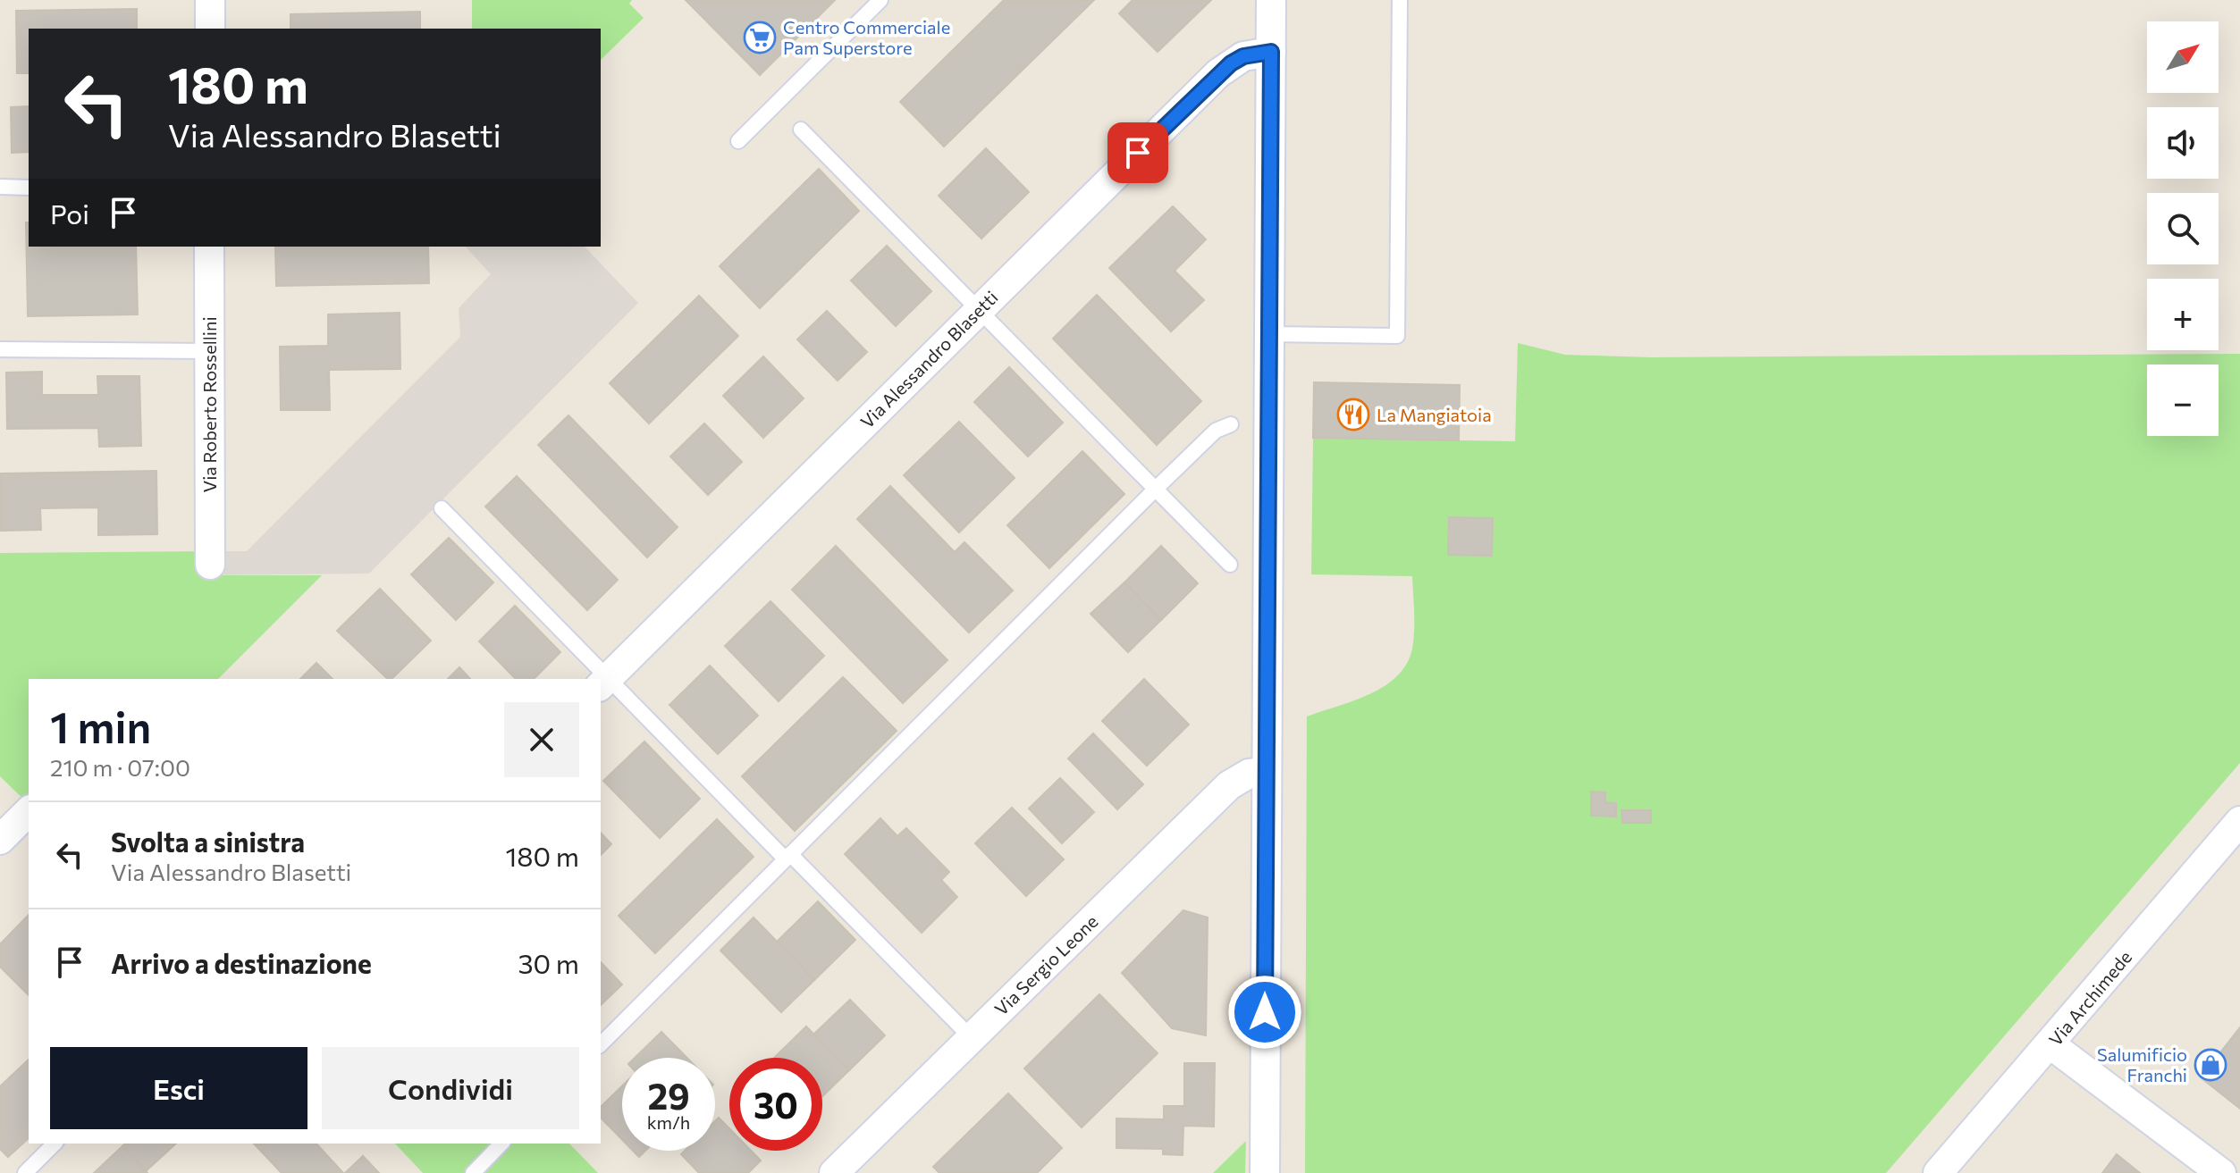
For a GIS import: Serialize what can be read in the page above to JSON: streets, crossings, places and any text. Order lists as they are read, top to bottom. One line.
{"streets":{"street":["Via Alessandro Blasetti","Via Roberto Rossellini","Via Sergio Leone","Via Archimede"]},"places":{"supermarket":["Centro Commerciale Pam Superstore"],"restaurant":["La Mangiatoia"],"shop":["Salumificio Franchi"]},"north":"top right","page":{"map_buttons":["+","−"],"turn":["180 m","Via Alessandro Blasetti"],"then":"Poi","heading":["1 min","210 m · 07:00"],"list":[{"name":"Svolta a sinistra","note":"Via Alessandro Blasetti","value":"180 m"},{"name":"Arrivo a destinazione","value":"30 m"}],"buttons":["Esci","Condividi"],"speed":"29 km/h","limit":"30"}}
